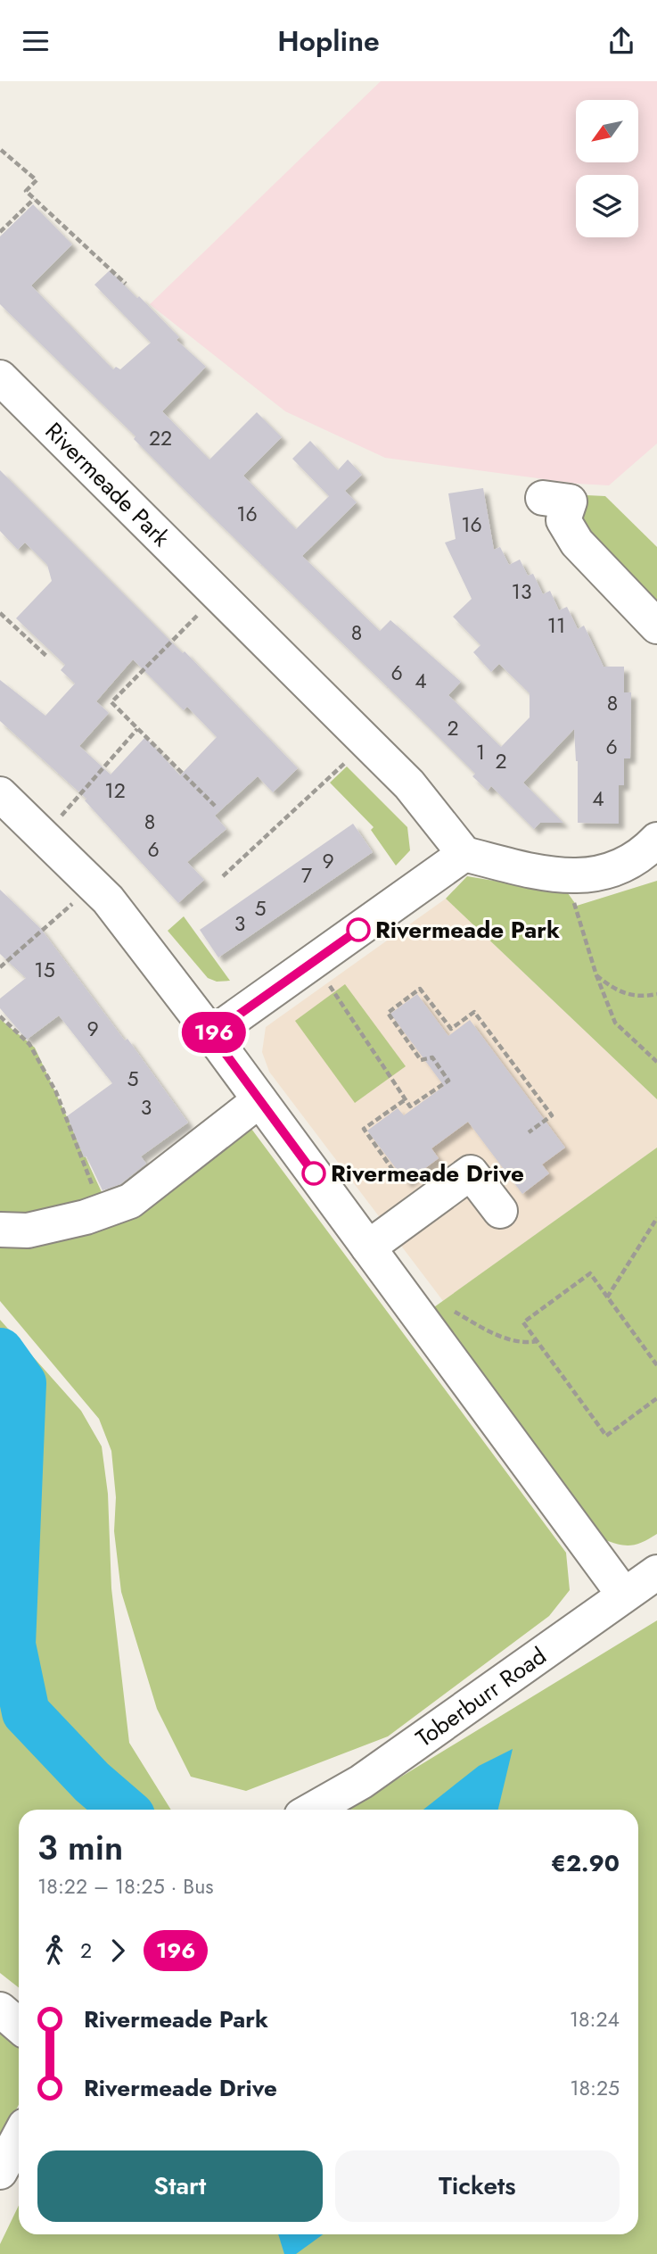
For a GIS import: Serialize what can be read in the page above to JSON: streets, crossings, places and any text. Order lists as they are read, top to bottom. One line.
{"streets":{"street":["Rivermeade Park","Toberburr Road"]},"places":["Rivermeade Park","Rivermeade Drive"],"lines":["bus line 196"],"house_numbers":["22","16","16","13","11","8","6","4","8","2","6","1","2","12","4","8","6","9","7","5","3","15","9","5","3"],"north":"bottom left","page":{"header":"Hopline","on_map":"196","heading":["3 min","18:22 – 18:25 · Bus","€2.90"],"legs":["2","196"],"list":[{"name":"Rivermeade Park","value":"18:24"},{"name":"Rivermeade Drive","value":"18:25"}],"buttons":["Start","Tickets"]}}
